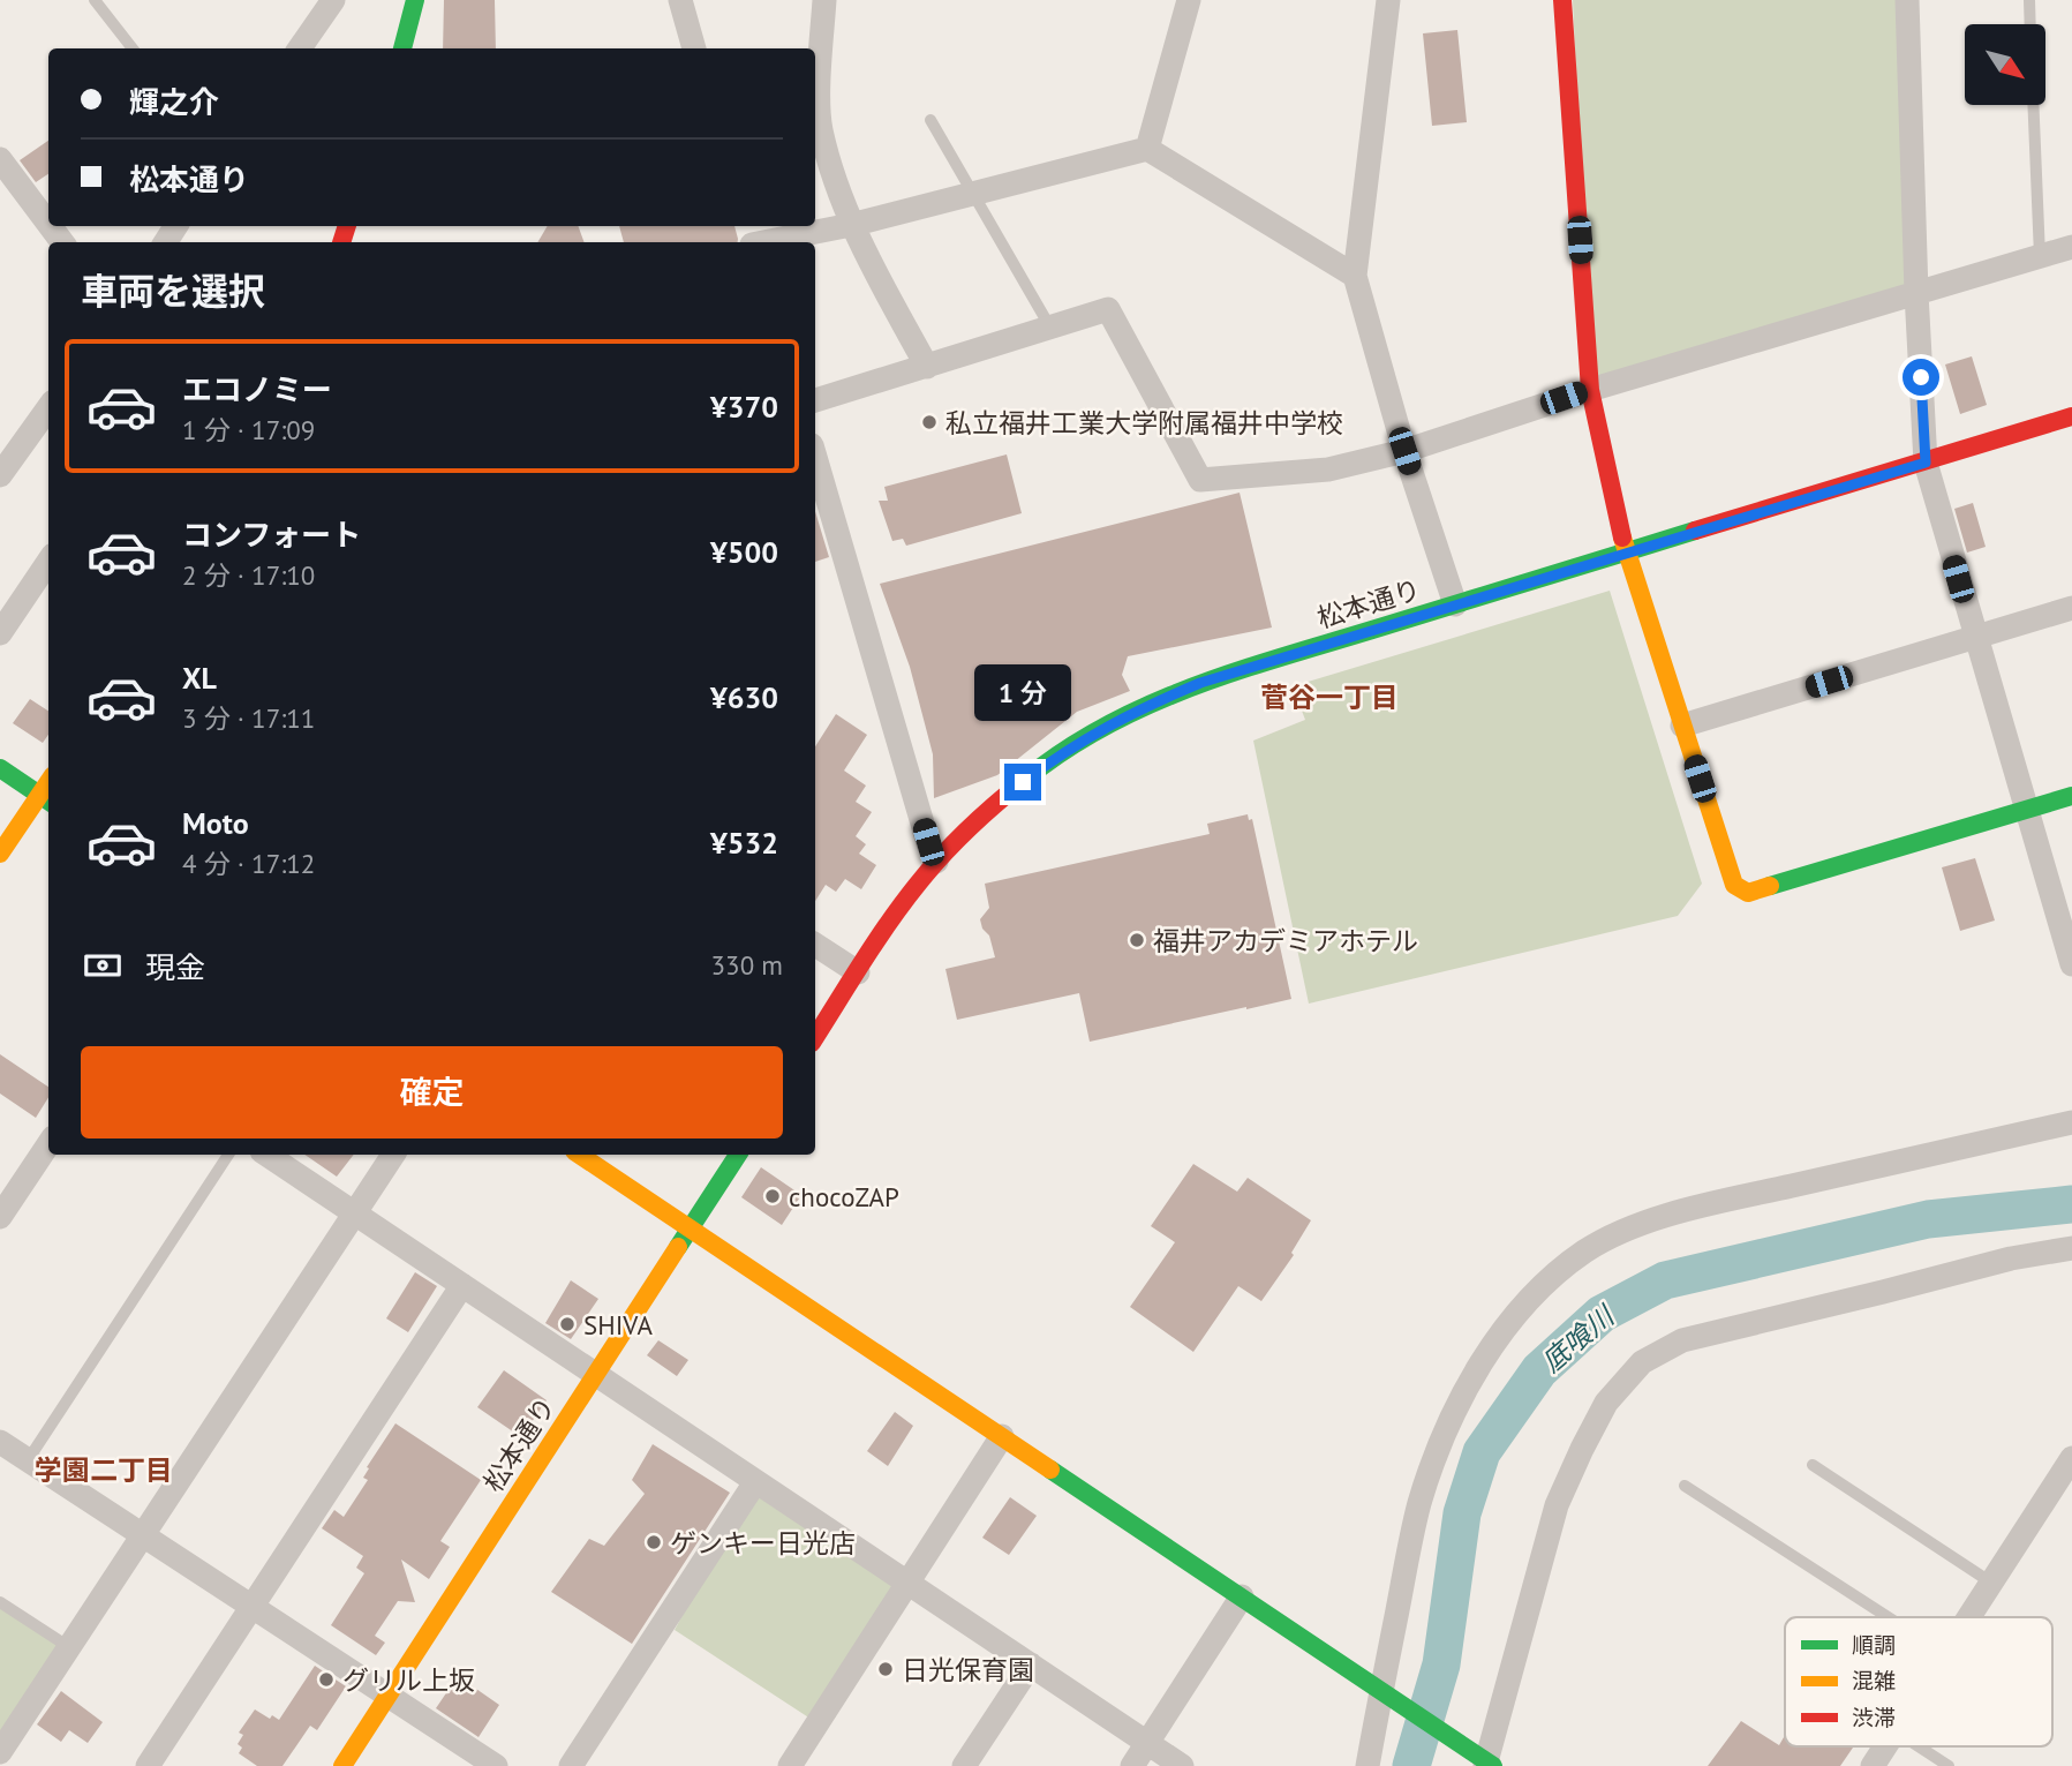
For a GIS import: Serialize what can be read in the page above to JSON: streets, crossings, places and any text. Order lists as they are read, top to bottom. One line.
{"streets":{"street":["松本通り"]},"districts":["菅谷一丁目","学園二丁目"],"water":["底喰川"],"places":["私立福井工業大学附属福井中学校","福井アカデミアホテル","chocoZAP","SHIVA","ゲンキー日光店","日光保育園","グリル上坂"],"legend":["順調","混雑","渋滞"],"north":"bottom right","page":{"banner":["輝之介","松本通り"],"heading":"車両を選択","list":[{"name":"エコノミー","note":"1 分 · 17:09","value":"¥370"},{"name":"コンフォート","note":"2 分 · 17:10","value":"¥500"},{"name":"XL","note":"3 分 · 17:11","value":"¥630"},{"name":"Moto","note":"4 分 · 17:12","value":"¥532"}],"bubble":"1 分","pay":["現金","330 m"],"buttons":"確定"}}
